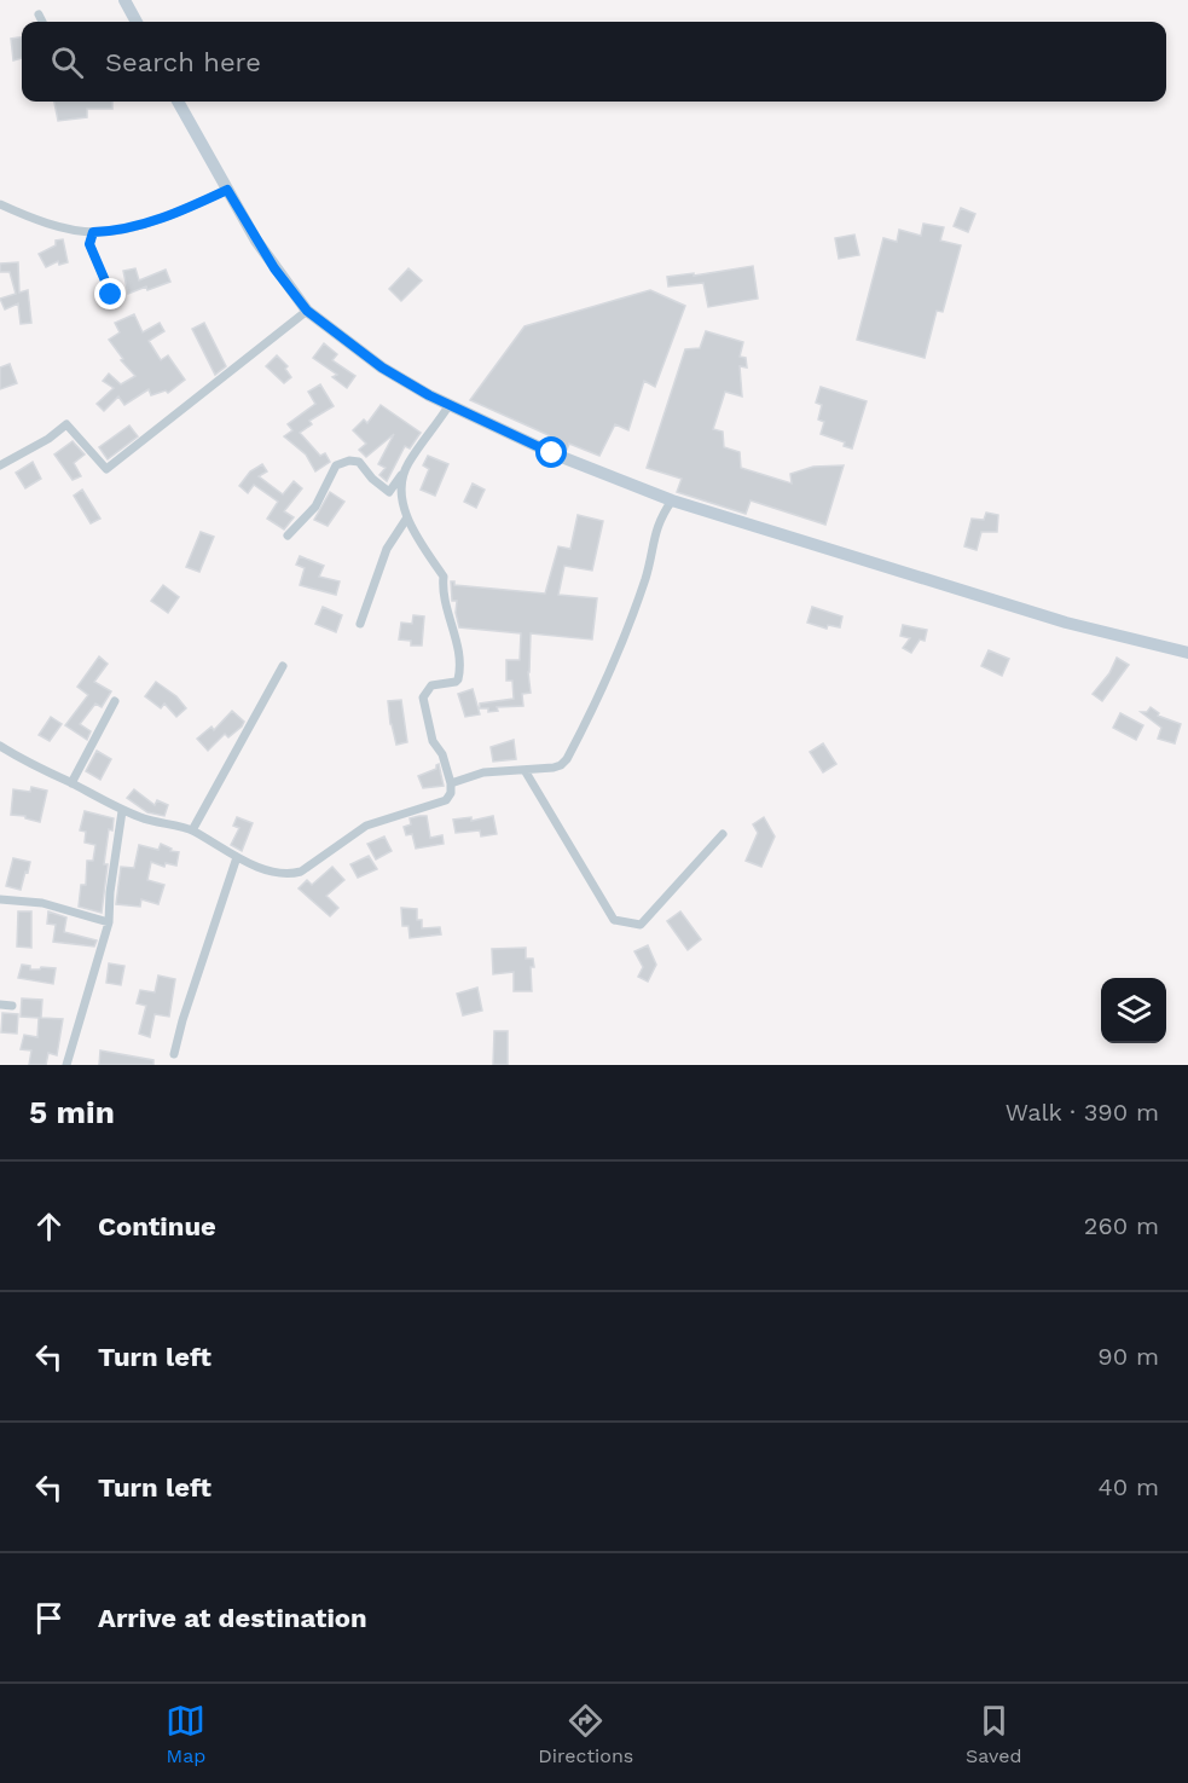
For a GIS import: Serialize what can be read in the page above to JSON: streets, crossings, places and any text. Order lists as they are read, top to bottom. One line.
{"page":{"search":"Search here","heading":["5 min","Walk · 390 m"],"list":[["Continue","260 m"],["Turn left","90 m"],["Turn left","40 m"],"Arrive at destination"],"nav":["Map","Directions","Saved"]}}
